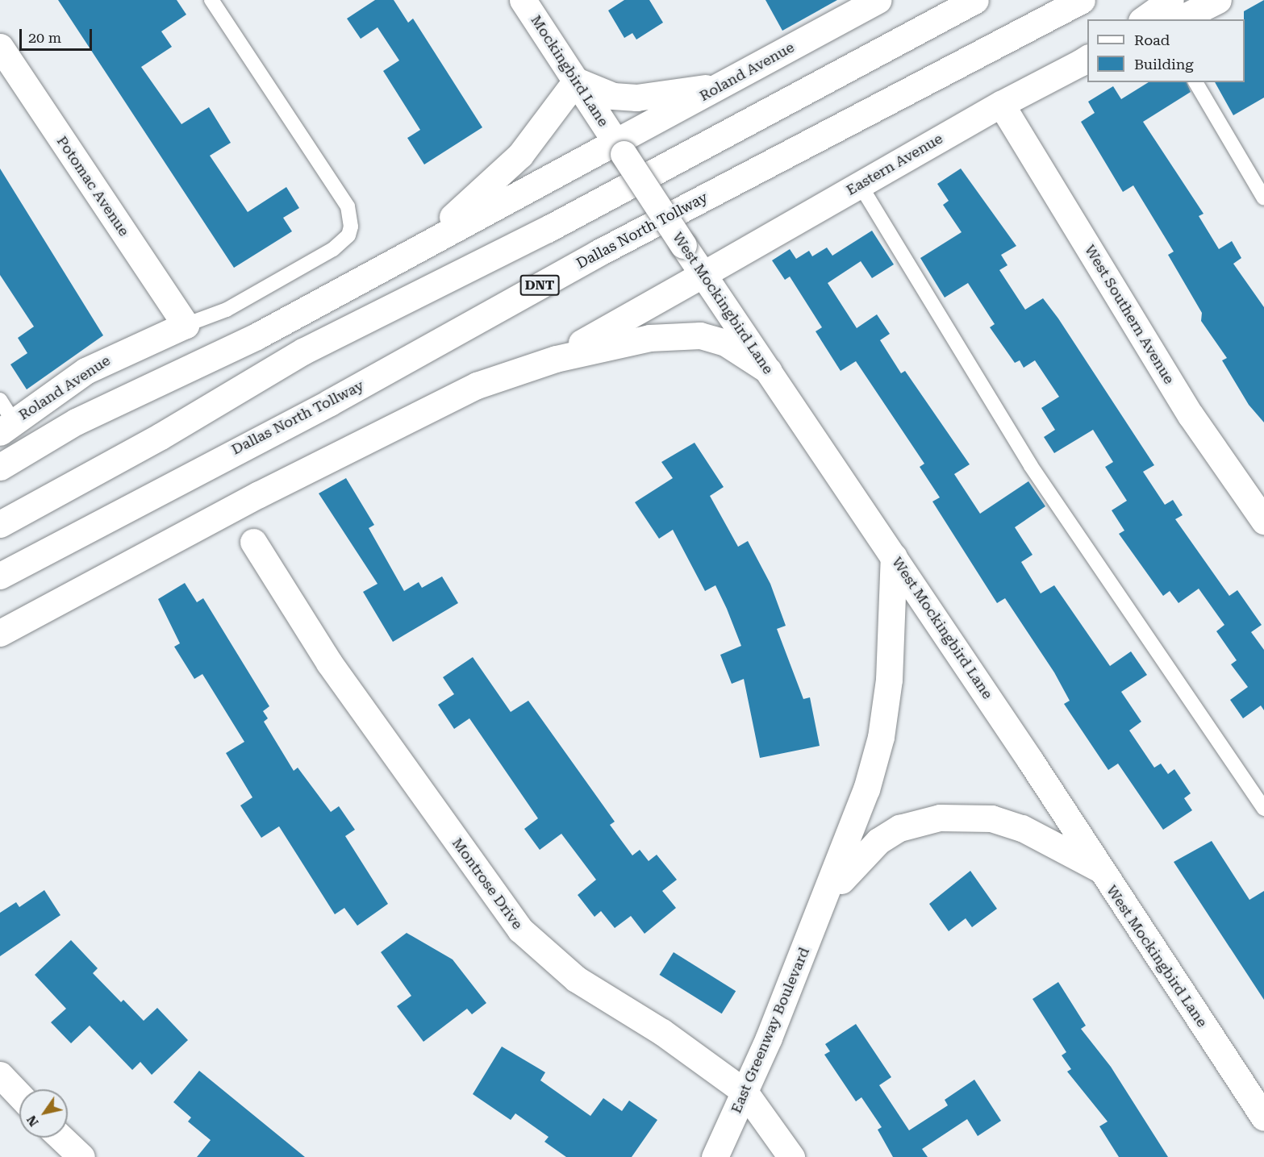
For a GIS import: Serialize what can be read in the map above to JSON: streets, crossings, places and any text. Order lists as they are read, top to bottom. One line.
{"streets":{"main road":["Mockingbird Lane","Roland Avenue","Eastern Avenue","Potomac Avenue","Dallas North Tollway","DNT","West Mockingbird Lane","West Southern Avenue","Montrose Drive","East Greenway Boulevard"]},"crossings":[["Mockingbird Lane","Roland Avenue"],["Mockingbird Lane","West Mockingbird Lane"],["Roland Avenue","Potomac Avenue"],["Roland Avenue","West Mockingbird Lane"],["Eastern Avenue","West Mockingbird Lane"],["Eastern Avenue","West Southern Avenue"],["West Mockingbird Lane","East Greenway Boulevard"],["Montrose Drive","East Greenway Boulevard"]],"legend":["Road","Building"],"scale_bar":"20 m","north":"bottom left"}
